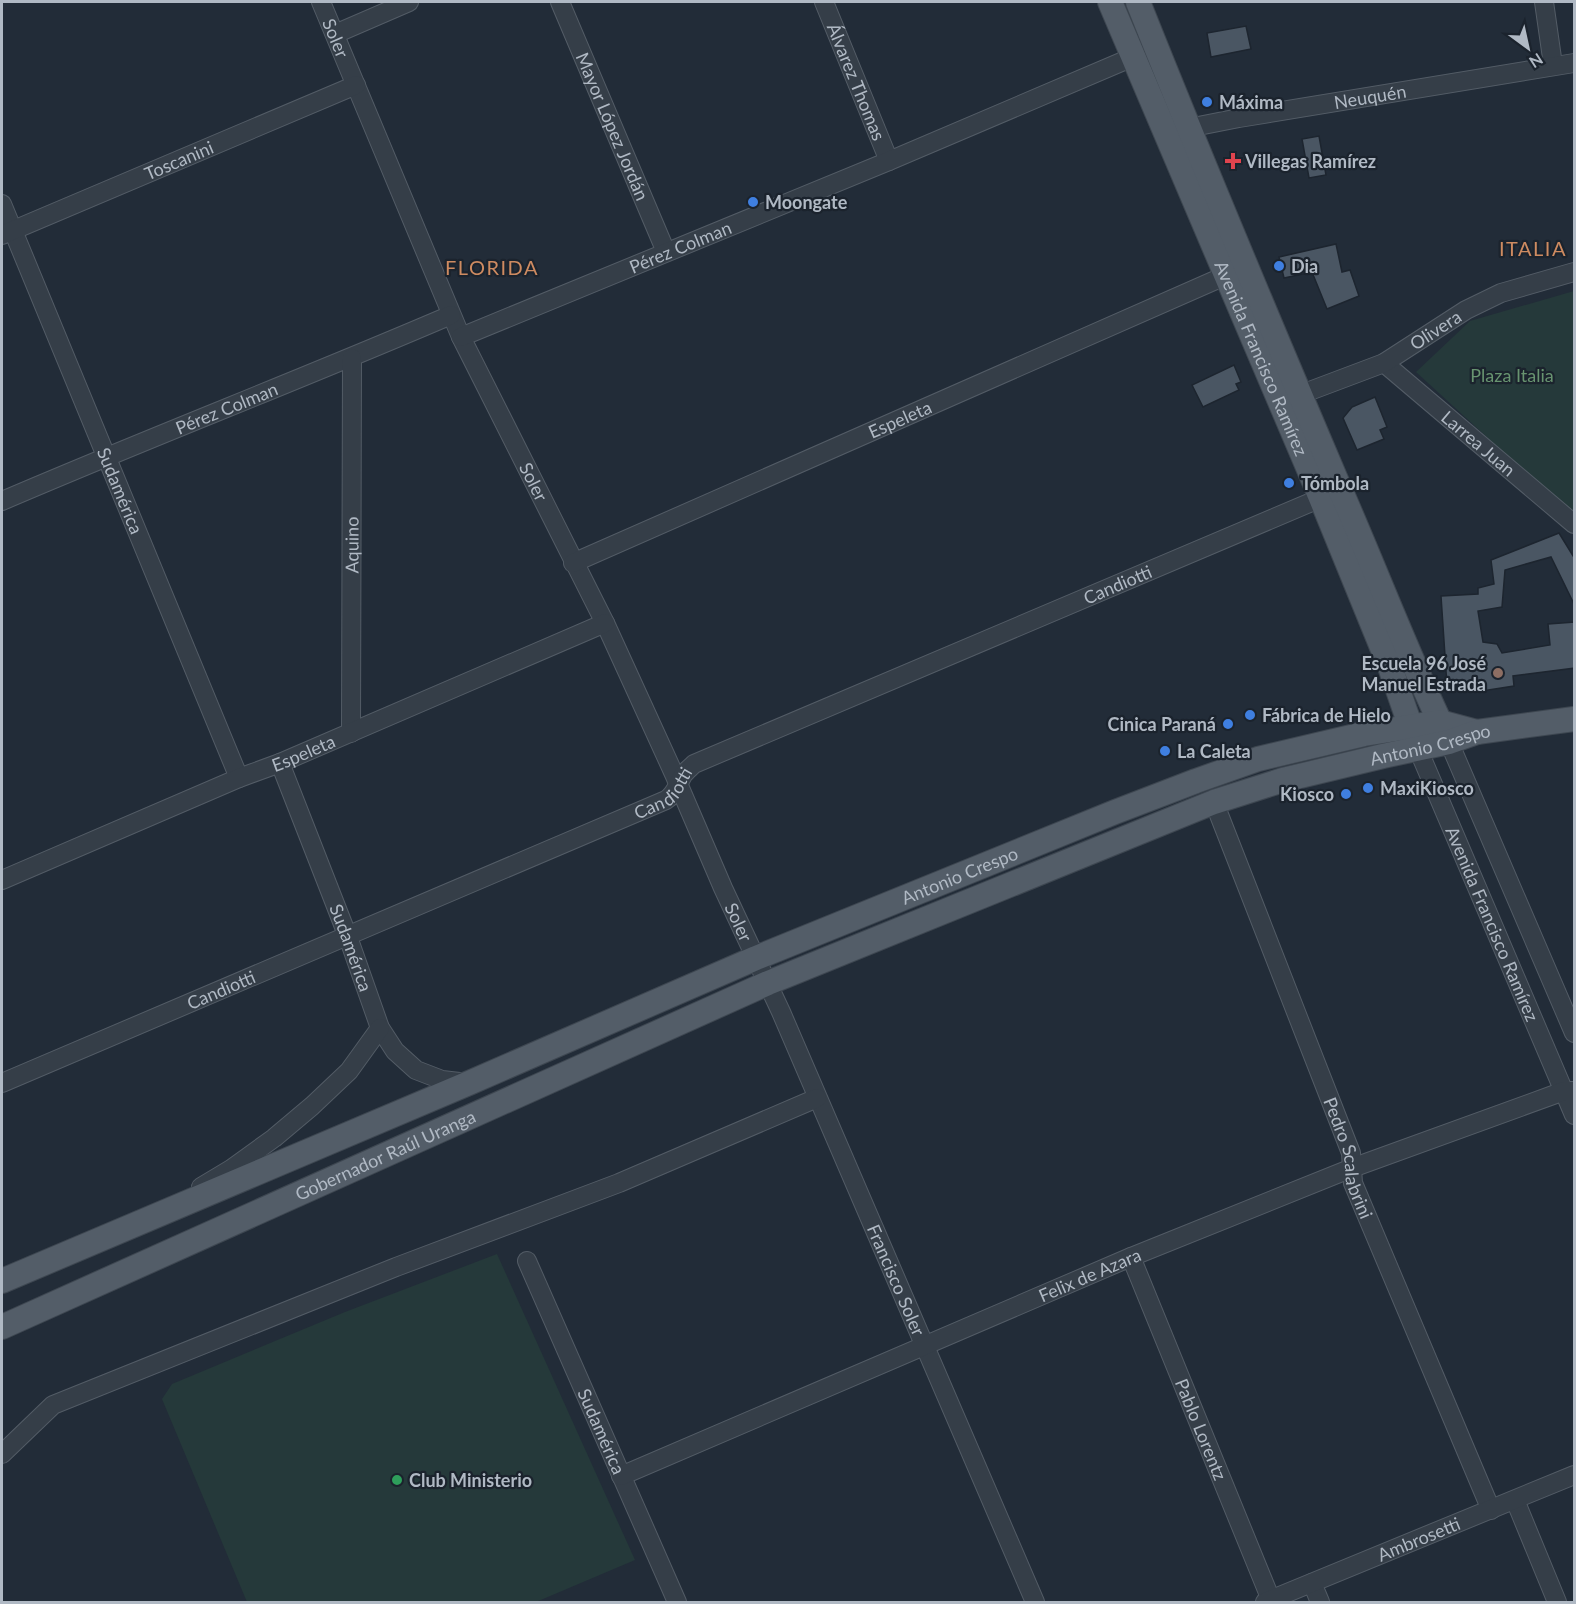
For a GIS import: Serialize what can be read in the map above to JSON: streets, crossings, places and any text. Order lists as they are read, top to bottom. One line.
{"streets":{"main road":["Avenida Francisco Ramírez","Antonio Crespo","Gobernador Raúl Uranga"],"street":["Soler","Álvarez Thomas","Neuquén","Mayor López Jordán","Toscanini","Pérez Colman","Olivera","Espeleta","Larrea Juan","Sudamérica","Aquino","Candiotti","Pedro Scalabrini","Felix de Azara","Francisco Soler","Pablo Lorentz","Ambrosetti"]},"crossings":[["Soler","Toscanini"],["Soler","Pérez Colman"],["Soler","Espeleta"],["Soler","Candiotti"],["Soler","Antonio Crespo"],["Soler","Gobernador Raúl Uranga"],["Soler","Francisco Soler"],["Álvarez Thomas","Pérez Colman"],["Neuquén","Avenida Francisco Ramírez"],["Mayor López Jordán","Pérez Colman"],["Toscanini","Sudamérica"],["Pérez Colman","Avenida Francisco Ramírez"],["Pérez Colman","Sudamérica"],["Pérez Colman","Aquino"],["Olivera","Avenida Francisco Ramírez"],["Olivera","Larrea Juan"],["Avenida Francisco Ramírez","Espeleta"],["Avenida Francisco Ramírez","Candiotti"],["Avenida Francisco Ramírez","Antonio Crespo"],["Avenida Francisco Ramírez","Felix de Azara"],["Espeleta","Sudamérica"],["Espeleta","Aquino"],["Sudamérica","Candiotti"],["Sudamérica","Gobernador Raúl Uranga"],["Sudamérica","Felix de Azara"],["Antonio Crespo","Gobernador Raúl Uranga"],["Antonio Crespo","Pedro Scalabrini"],["Antonio Crespo","Francisco Soler"],["Gobernador Raúl Uranga","Francisco Soler"],["Pedro Scalabrini","Felix de Azara"],["Pedro Scalabrini","Ambrosetti"],["Felix de Azara","Francisco Soler"],["Felix de Azara","Pablo Lorentz"],["Pablo Lorentz","Ambrosetti"]],"districts":["ITALIA","FLORIDA"],"parks":["Plaza Italia"],"places":{"other":["Máxima","Moongate","Dia","Tómbola","Escuela 96 José Manuel Estrada","Fábrica de Hielo","Cinica Paraná","La Caleta","MaxiKiosco","Kiosco","Club Ministerio"],"health":["Villegas Ramírez"]},"north":"bottom right"}
